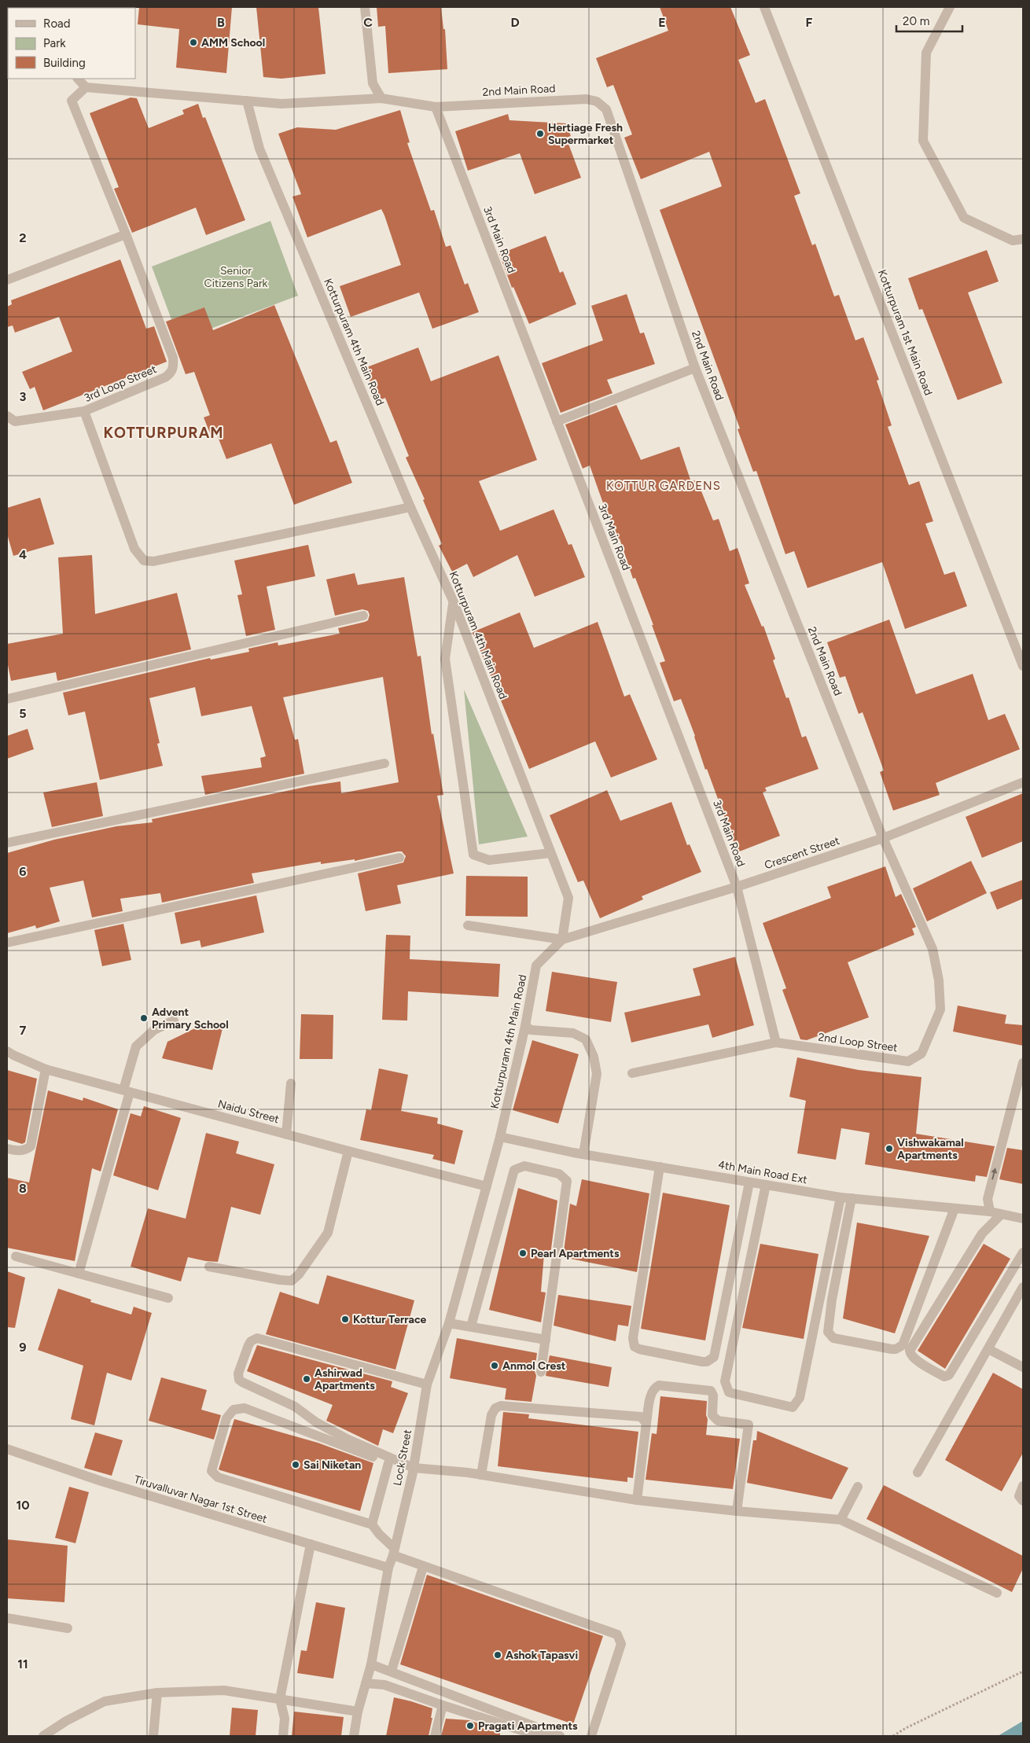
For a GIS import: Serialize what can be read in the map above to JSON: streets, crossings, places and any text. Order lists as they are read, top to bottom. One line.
{"streets":{"street":["2nd Main Road","3rd Main Road","Kotturpuram 1st Main Road","Kotturpuram 4th Main Road","3rd Loop Street","Crescent Street","2nd Loop Street","Naidu Street","4th Main Road Ext","Lock Street","Tiruvalluvar Nagar 1st Street"]},"crossings":[["2nd Main Road","3rd Main Road"],["2nd Main Road","Kotturpuram 4th Main Road"],["2nd Main Road","Crescent Street"],["2nd Main Road","2nd Loop Street"],["3rd Main Road","Crescent Street"],["3rd Main Road","2nd Loop Street"],["Kotturpuram 4th Main Road","3rd Loop Street"],["Kotturpuram 4th Main Road","Crescent Street"],["Kotturpuram 4th Main Road","Naidu Street"],["Kotturpuram 4th Main Road","4th Main Road Ext"],["Kotturpuram 4th Main Road","Lock Street"],["Crescent Street","2nd Loop Street"],["Naidu Street","Lock Street"],["Lock Street","Tiruvalluvar Nagar 1st Street"]],"districts":["KOTTURPURAM","KOTTUR GARDENS"],"parks":["Senior Citizens Park"],"places":["AMM School","Hertiage Fresh Supermarket","Advent Primary School","Vishwakamal Apartments","Pearl Apartments","Kottur Terrace","Anmol Crest","Ashirwad Apartments","Sai Niketan","Ashok Tapasvi","Pragati Apartments"],"legend":["Road","Park","Building"],"scale_bar":"20 m","grid":{"columns":["B","C","D","E","F"],"rows":["2","3","4","5","6","7","8","9","10","11"]}}
